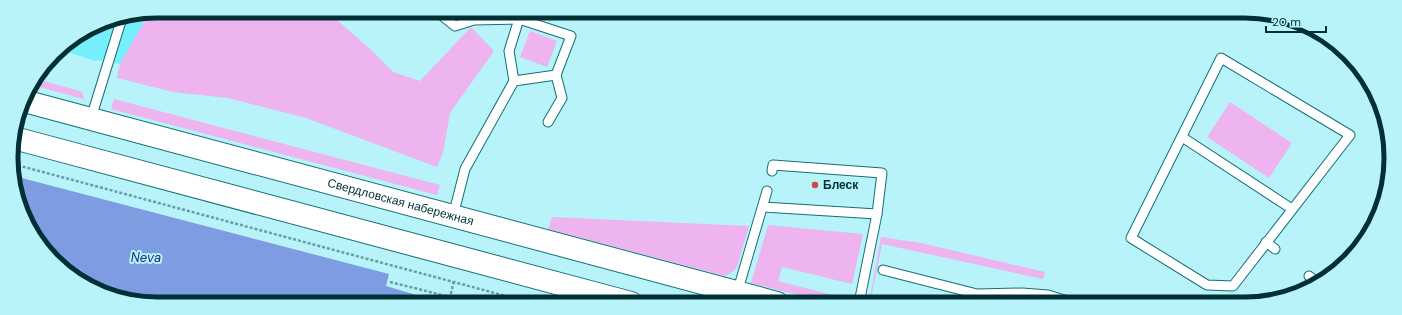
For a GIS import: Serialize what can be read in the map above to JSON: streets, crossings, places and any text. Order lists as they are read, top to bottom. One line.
{"streets":{"main road":["Свердловская набережная"]},"water":["Neva"],"places":["Блеск"],"scale_bar":"20 m"}
